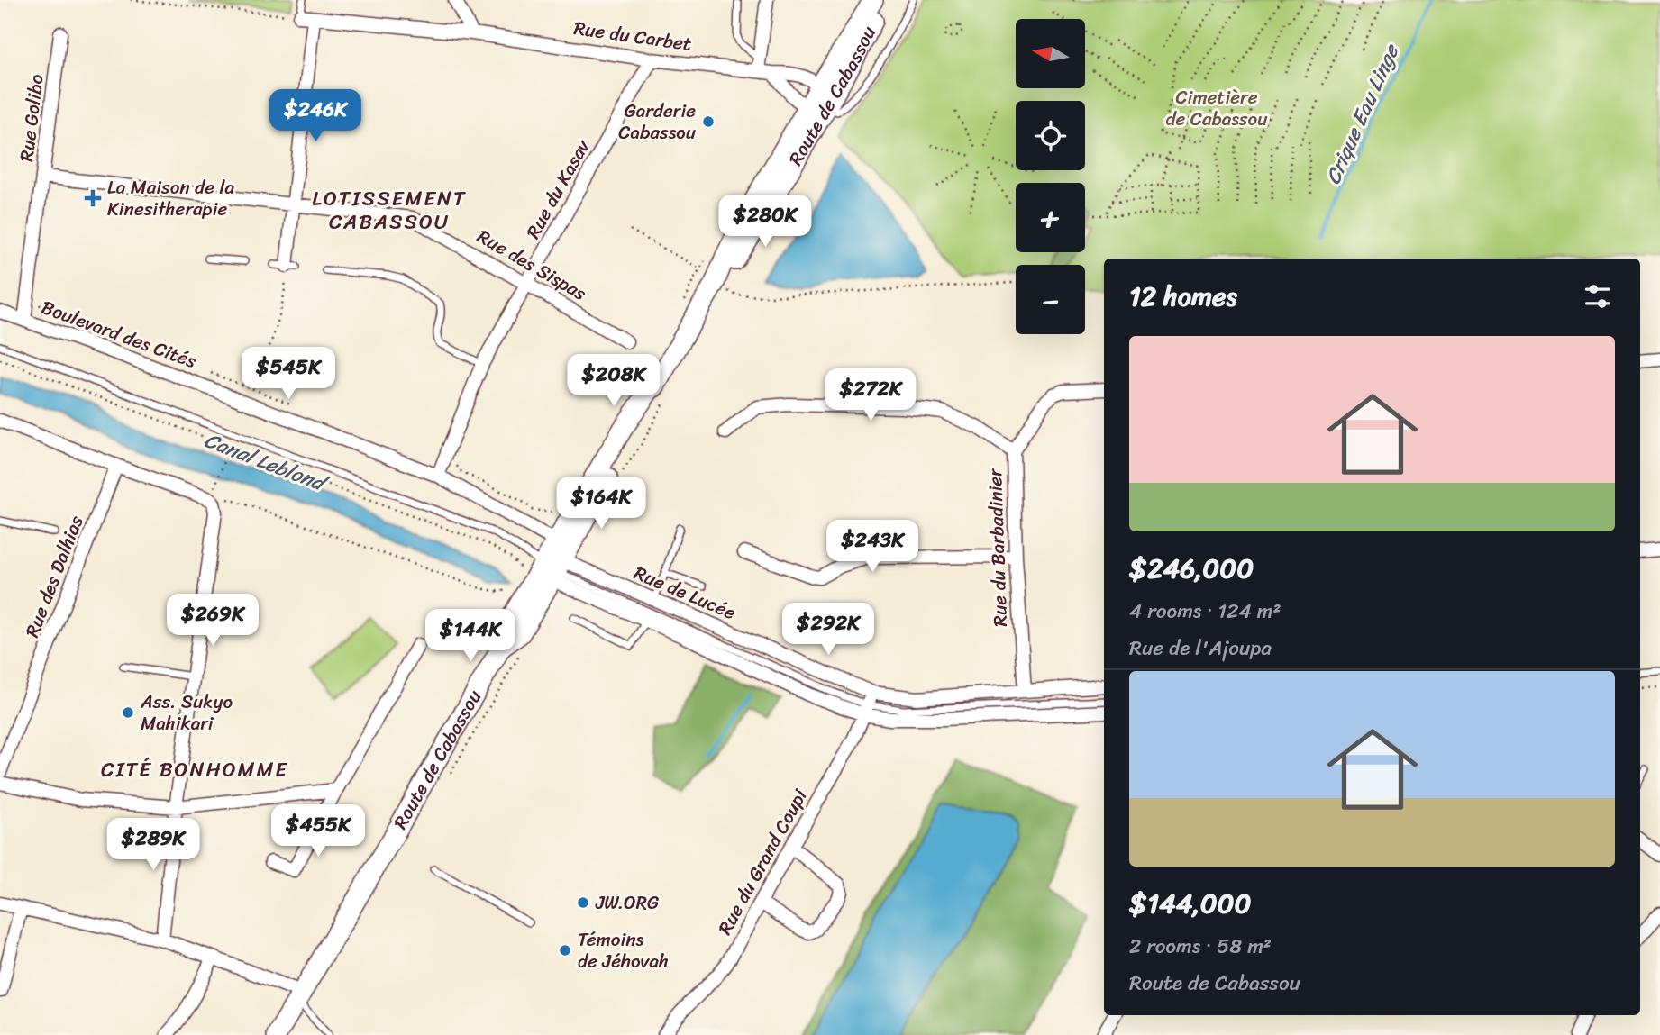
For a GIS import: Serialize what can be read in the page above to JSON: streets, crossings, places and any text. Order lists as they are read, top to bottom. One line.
{"streets":{"main road":["Route de Cabassou"],"street":["Rue du Carbet","Rue Golibo","Rue du Kasav","Rue des Sispas","Boulevard des Cités","Rue du Barbadinier","Rue des Dalhias","Rue de Lucée","Rue du Grand Coupi"]},"crossings":[["Rue du Carbet","Route de Cabassou"],["Rue du Carbet","Rue du Kasav"],["Route de Cabassou","Boulevard des Cités"],["Route de Cabassou","Rue de Lucée"],["Rue Golibo","Rue des Sispas"],["Rue Golibo","Boulevard des Cités"],["Rue du Kasav","Rue des Sispas"],["Rue du Kasav","Boulevard des Cités"],["Boulevard des Cités","Rue de Lucée"],["Rue du Barbadinier","Rue de Lucée"],["Rue de Lucée","Rue du Grand Coupi"]],"districts":["LOTISSEMENT CABASSOU","CITÉ BONHOMME"],"water":["Crique Eau Linge","Canal Leblond"],"parks":["Cimetière de Cabassou"],"places":{"other":["Garderie Cabassou","Ass. Sukyo Mahikari","JW.ORG","Témoins de Jéhovah"],"health":["La Maison de la Kinesitherapie"]},"north":"left","page":{"map_buttons":["+","−"],"price":["$246K","$280K","$545K","$208K","$272K","$164K","$243K","$269K","$292K","$144K","$455K","$289K"],"heading":"12 homes","list":[{"name":"$246,000","note":"4 rooms · 124 m² · Rue de l'Ajoupa"},{"name":"$144,000","note":"2 rooms · 58 m² · Route de Cabassou"}]}}
